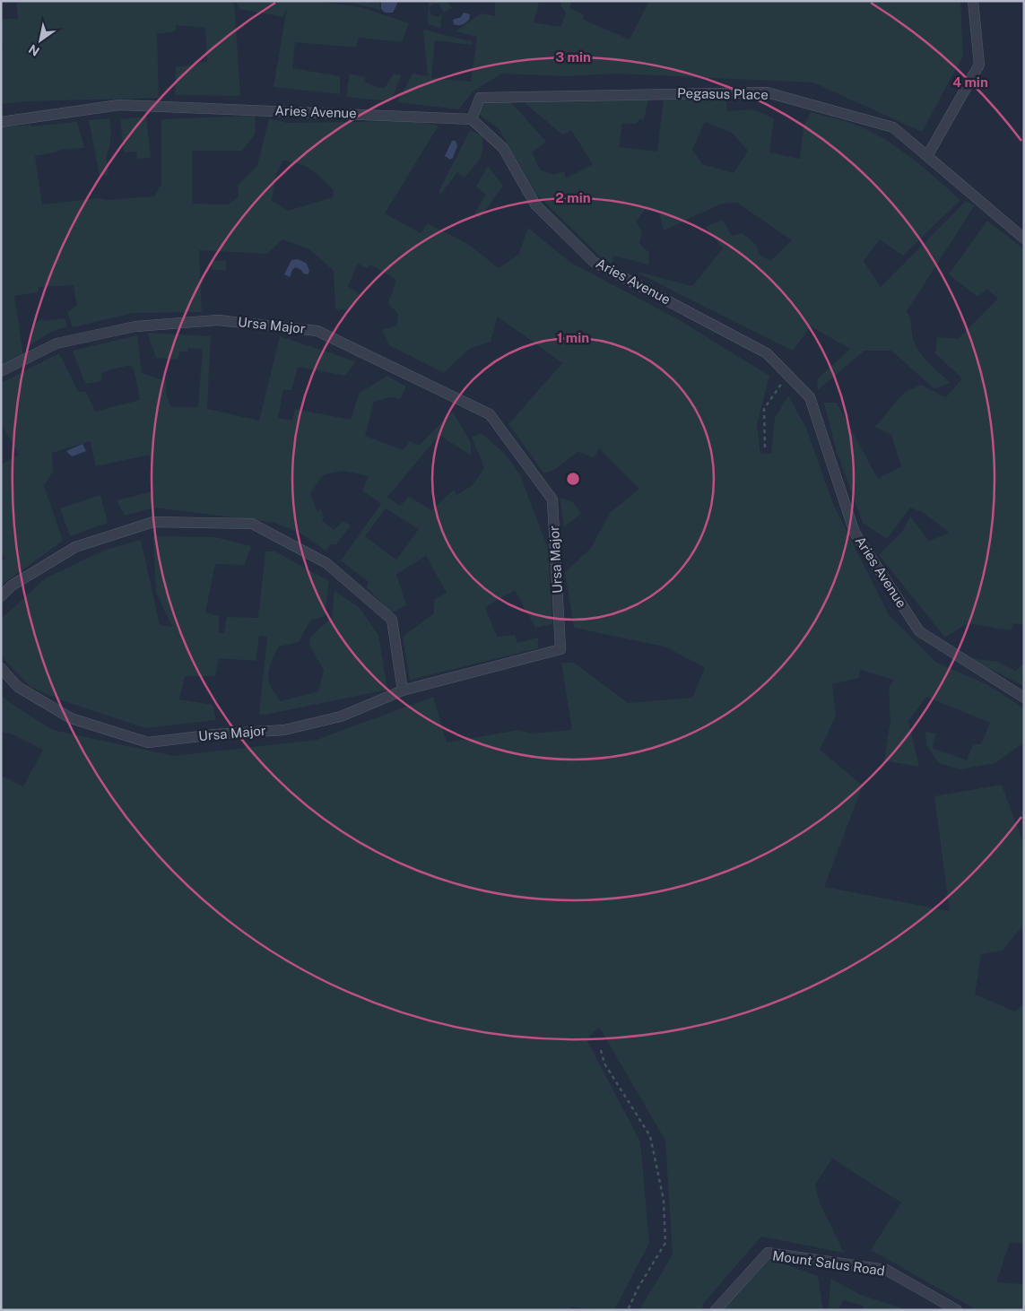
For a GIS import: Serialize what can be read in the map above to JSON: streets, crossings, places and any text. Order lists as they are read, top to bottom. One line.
{"streets":{"street":["Pegasus Place","Aries Avenue","Ursa Major","Mount Salus Road"]},"crossings":[["Pegasus Place","Aries Avenue"]],"north":"bottom left","rings":["3 min","4 min","2 min","1 min"]}
